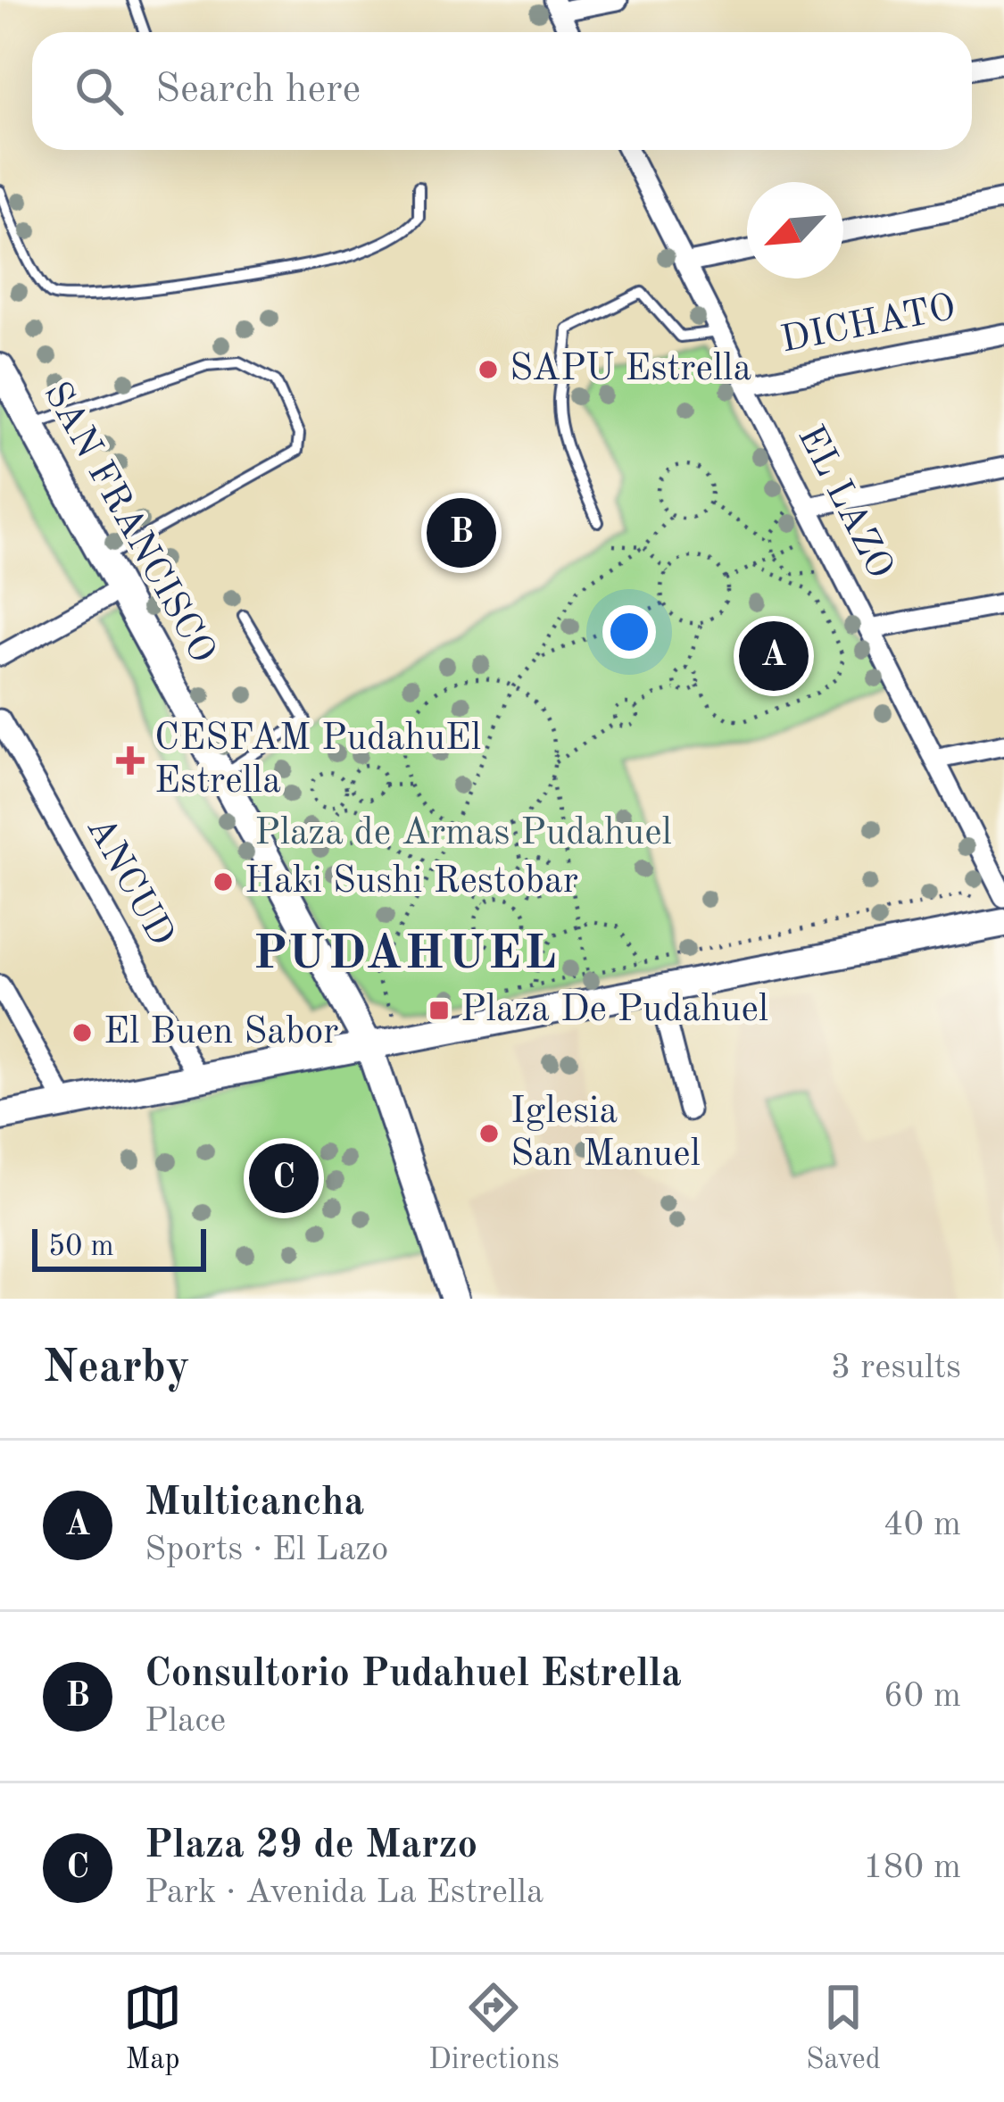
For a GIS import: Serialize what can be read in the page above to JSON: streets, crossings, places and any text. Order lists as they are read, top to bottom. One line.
{"streets":{"main road":["SAN FRANCISCO"],"street":["DICHATO","EL LAZO","ANCUD"]},"crossings":[["DICHATO","EL LAZO"]],"districts":["PUDAHUEL"],"parks":["Plaza de Armas Pudahuel"],"places":{"other":["SAPU Estrella","Haki Sushi Restobar","El Buen Sabor","Iglesia San Manuel"],"health":["CESFAM PudahuEl Estrella"],"transit":["Plaza De Pudahuel"]},"scale_bar":"50 m","north":"bottom left","page":{"search":"Search here","pins":["B","A","C"],"scale":"50 m","heading":["Nearby","3 results"],"list":[{"mark":"A","name":"Multicancha","note":"Sports · El Lazo","value":"40 m"},{"mark":"B","name":"Consultorio Pudahuel Estrella","note":"Place","value":"60 m"},{"mark":"C","name":"Plaza 29 de Marzo","note":"Park · Avenida La Estrella","value":"180 m"}],"nav":["Map","Directions","Saved"]}}
